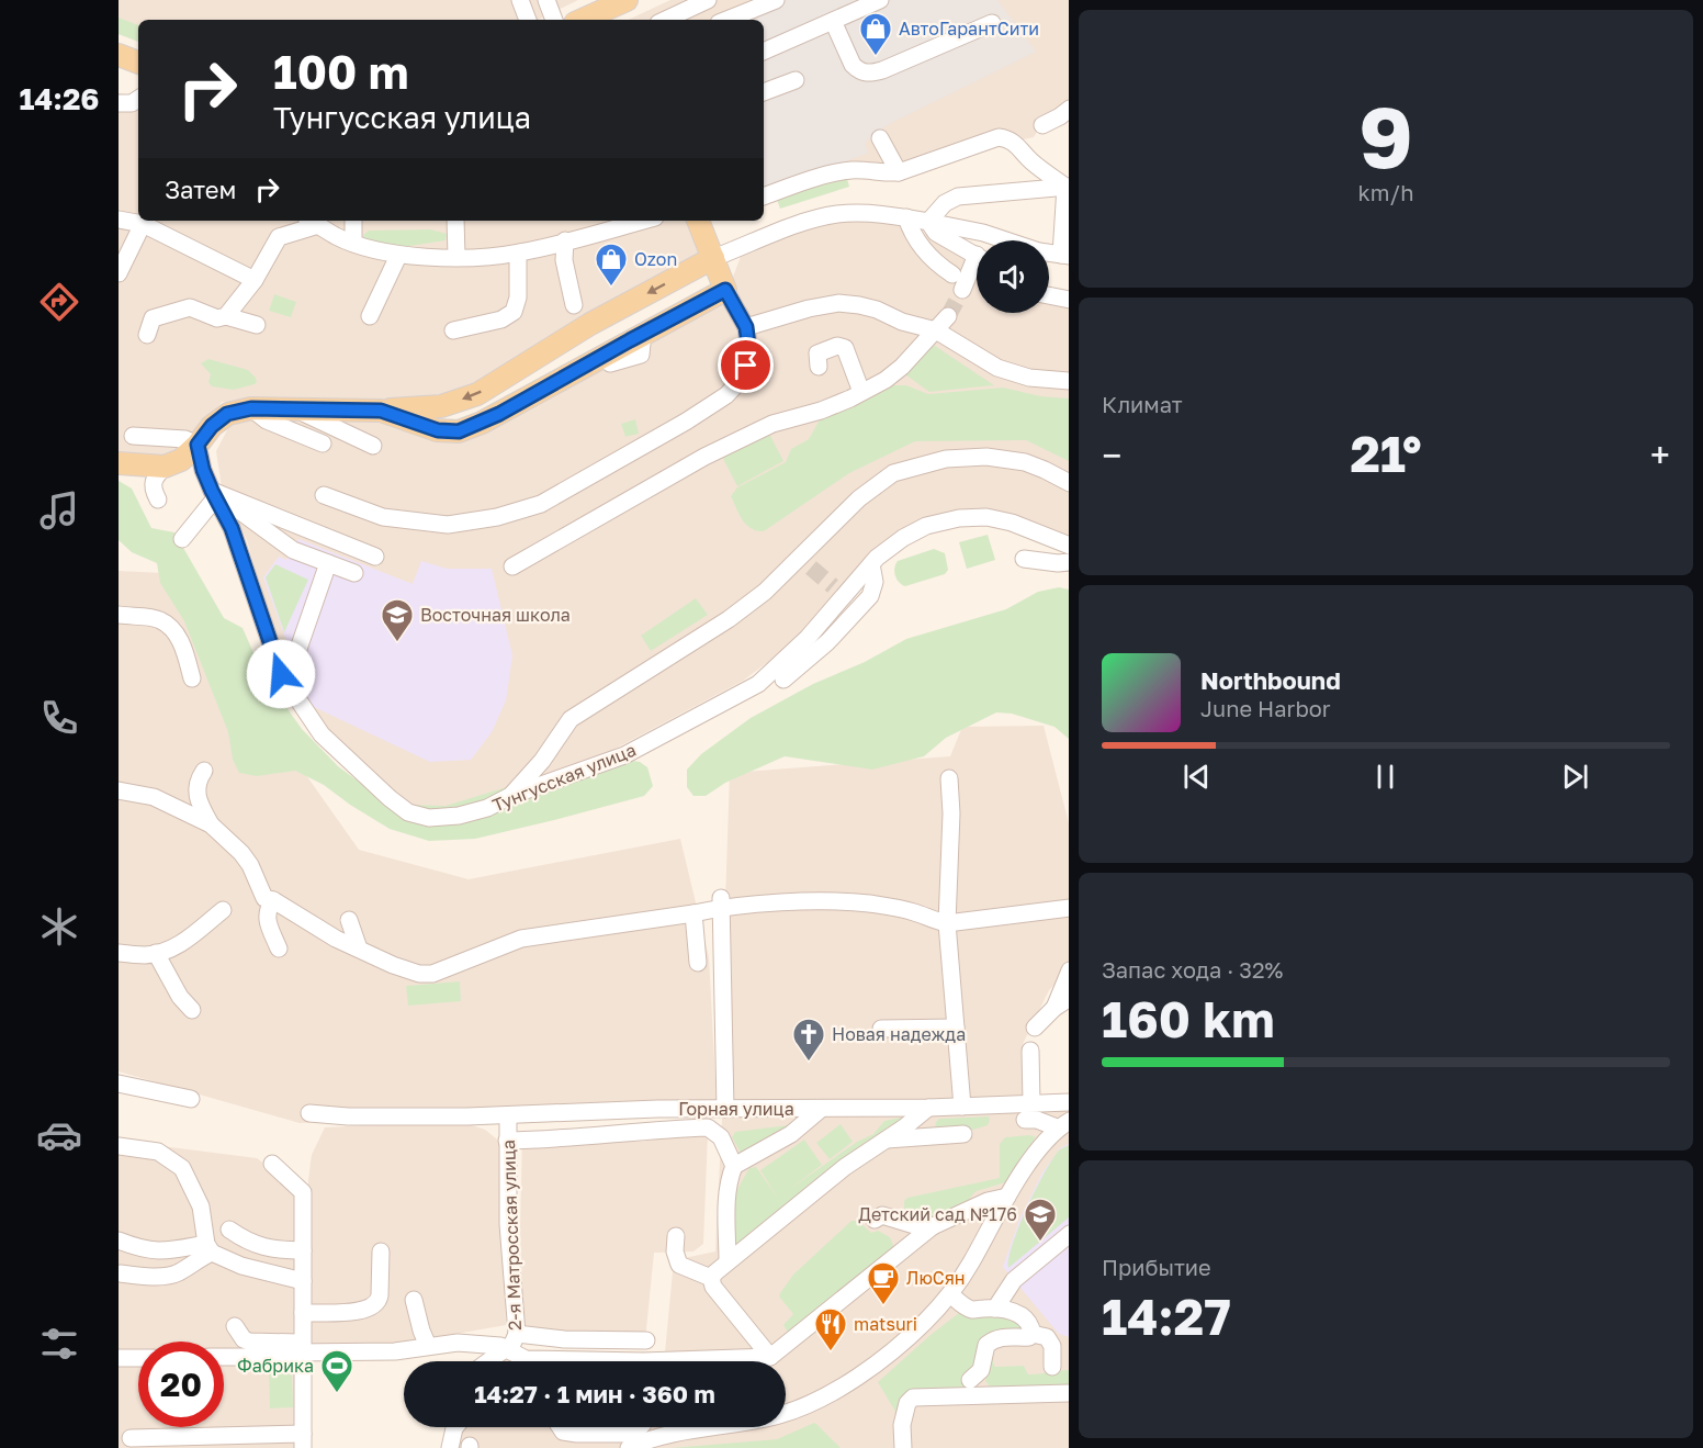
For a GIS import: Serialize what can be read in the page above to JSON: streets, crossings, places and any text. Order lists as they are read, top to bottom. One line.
{"streets":{"street":["Тунгусская улица","Горная улица","2-я Матросская улица"]},"crossings":[["Горная улица","2-я Матросская улица"]],"places":{"shop":["АвтоГарантСити","Ozon"],"school or university":["Восточная школа","Детский сад №176"],"church":["Новая надежда"],"cafe":["ЛюСян"],"restaurant":["matsuri"],"sports":["Фабрика"]},"page":{"tabs":"14:26","tile":[["9","km/h"],"Климат",["Запас хода · 32%","160 km"],["Прибытие","14:27"]],"turn":["100 m","Тунгусская улица"],"then":"Затем","heat":["−","21°","+"],"song":["Northbound","June Harbor"],"limit":"20","trip":"14:27 · 1 мин · 360 m"}}
